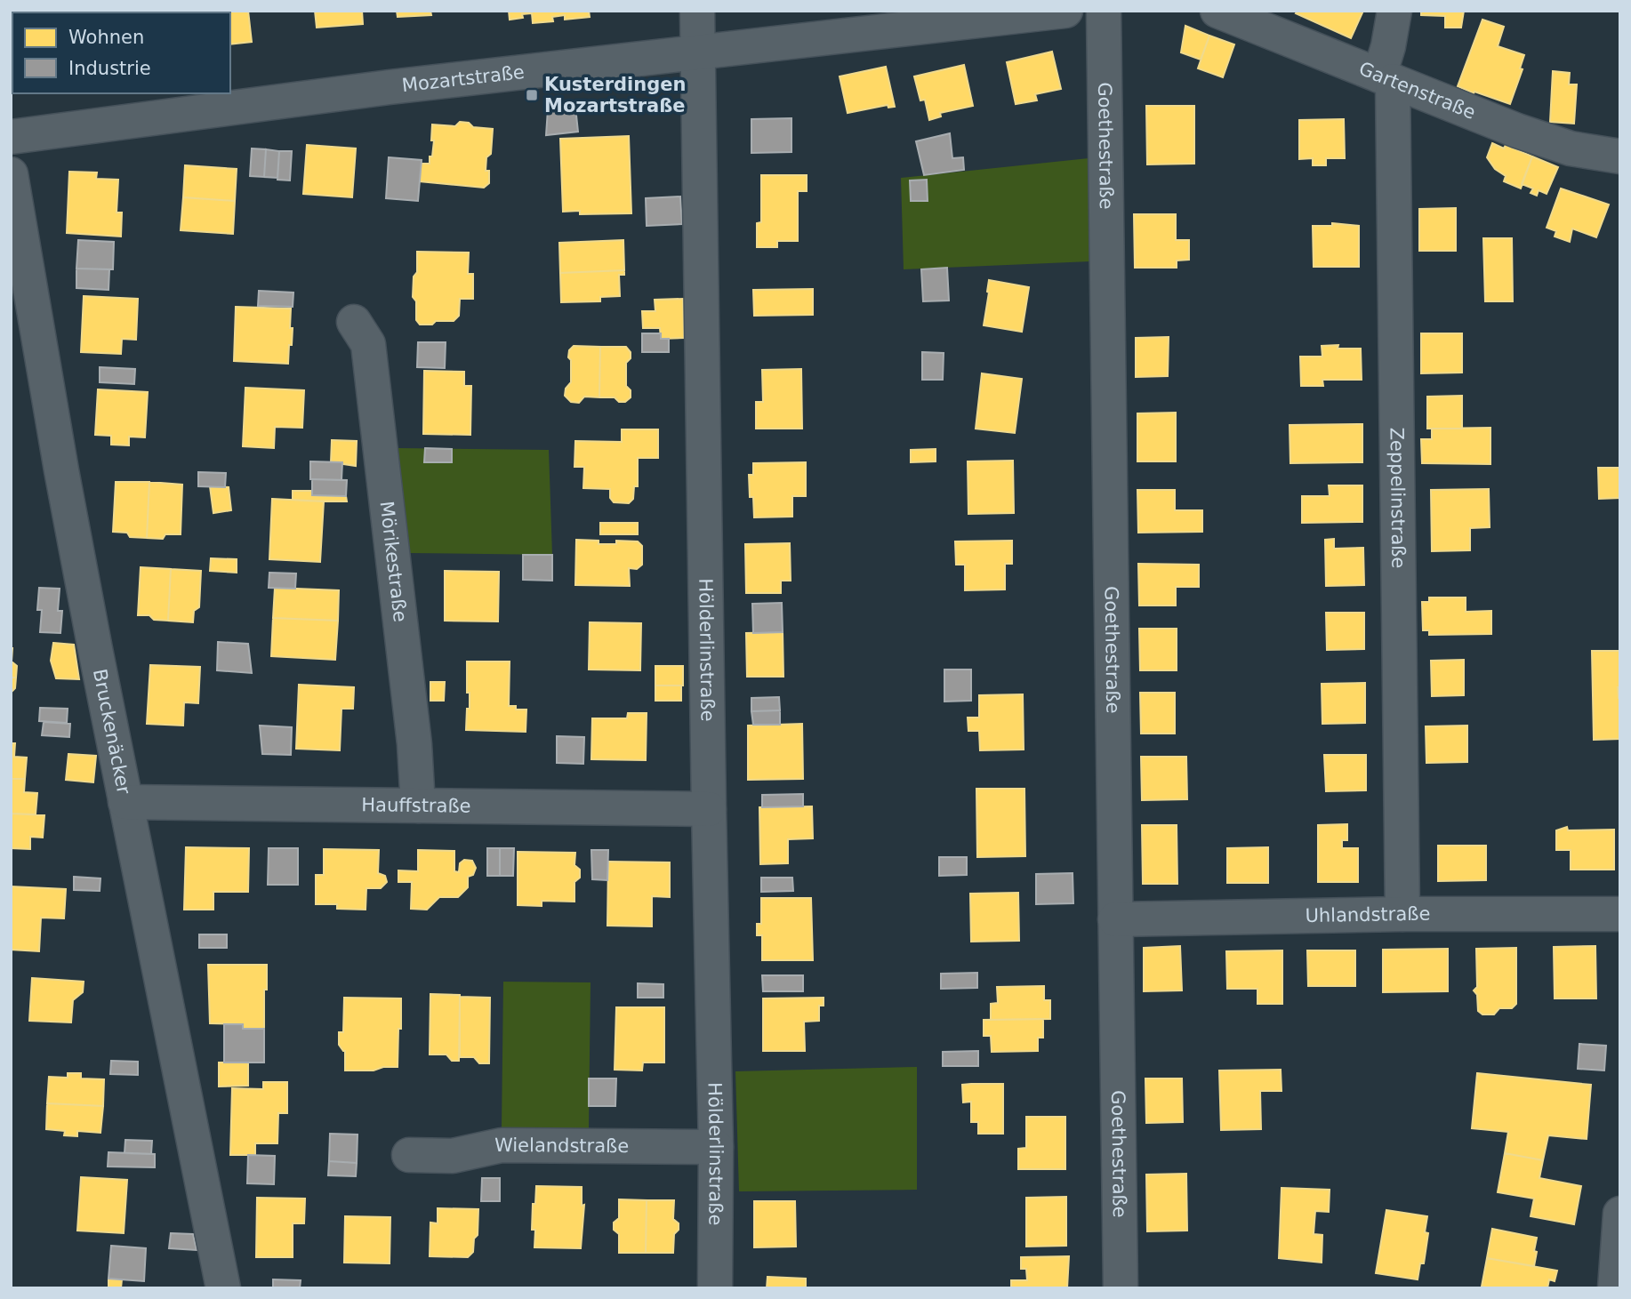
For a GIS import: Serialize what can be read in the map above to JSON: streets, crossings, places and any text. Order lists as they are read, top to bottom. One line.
{"streets":{"street":["Mozartstraße","Gartenstraße","Goethestraße","Zeppelinstraße","Mörikestraße","Hölderlinstraße","Bruckenäcker","Hauffstraße","Uhlandstraße","Wielandstraße"]},"crossings":[["Mozartstraße","Hölderlinstraße"],["Gartenstraße","Zeppelinstraße"],["Goethestraße","Uhlandstraße"],["Zeppelinstraße","Uhlandstraße"],["Mörikestraße","Hauffstraße"],["Hölderlinstraße","Hauffstraße"],["Hölderlinstraße","Wielandstraße"],["Bruckenäcker","Hauffstraße"]],"places":{"transit":["Kusterdingen Mozartstraße"]},"legend":["Wohnen","Industrie"]}
